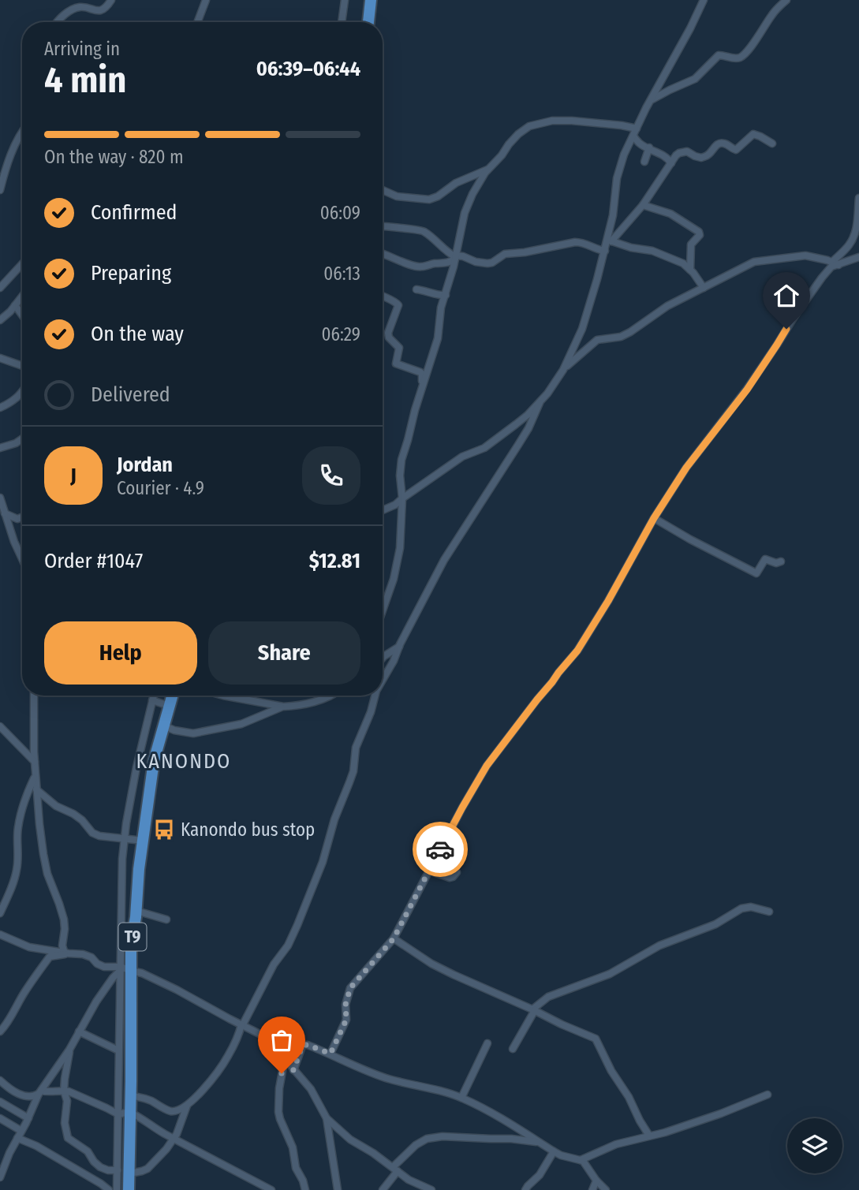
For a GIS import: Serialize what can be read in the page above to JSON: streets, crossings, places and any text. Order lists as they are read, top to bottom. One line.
{"streets":{"highway":["T9"]},"districts":["KANONDO"],"places":{"bus stop":["Kanondo bus stop"]},"page":{"heading":["4 min","Arriving in","06:39–06:44"],"panel":["Jordan","Courier · 4.9","Order #1047","$12.81"],"bar":"On the way · 820 m","list":[["Confirmed","06:09"],["Preparing","06:13"],["On the way","06:29"],"Delivered"],"round":"J","buttons":["Help","Share"]}}
